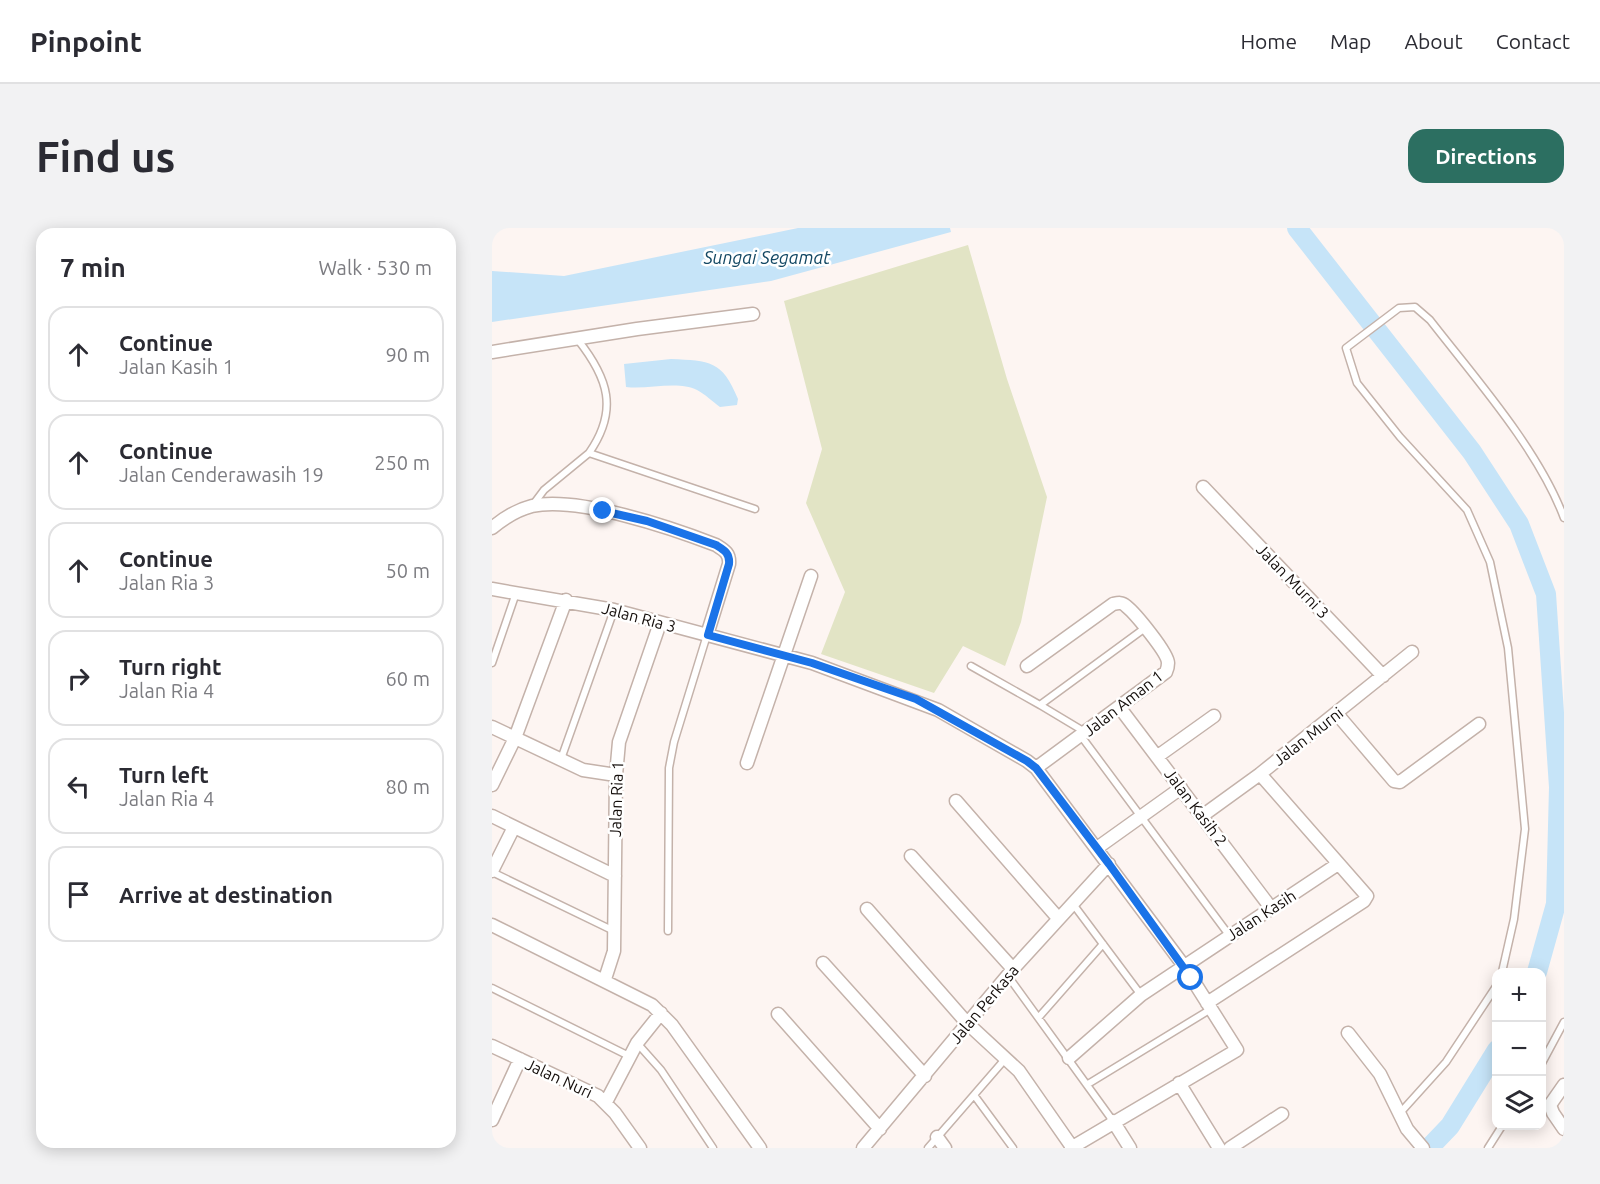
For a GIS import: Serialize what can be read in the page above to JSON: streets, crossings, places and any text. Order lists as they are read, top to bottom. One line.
{"streets":{"street":["Jalan Murni 3","Jalan Ria 3","Jalan Aman 1","Jalan Murni","Jalan Ria 1","Jalan Kasih 2","Jalan Kasih","Jalan Perkasa","Jalan Nuri"]},"crossings":[["Jalan Murni 3","Jalan Murni"],["Jalan Ria 3","Jalan Aman 1"],["Jalan Ria 3","Jalan Ria 1"],["Jalan Aman 1","Jalan Kasih 2"],["Jalan Murni","Jalan Kasih 2"],["Jalan Kasih 2","Jalan Kasih"]],"water":["Sungai Segamat"],"page":{"header":"Pinpoint","nav":["Home","Map","About","Contact"],"buttons":"Directions","title":"Find us","heading":["7 min","Walk · 530 m"],"list":[["Continue","Jalan Kasih 1","90 m"],["Continue","Jalan Cenderawasih 19","250 m"],["Continue","Jalan Ria 3","50 m"],["Turn right","Jalan Ria 4","60 m"],["Turn left","Jalan Ria 4","80 m"],"Arrive at destination"],"map_buttons":["+","−"]}}
